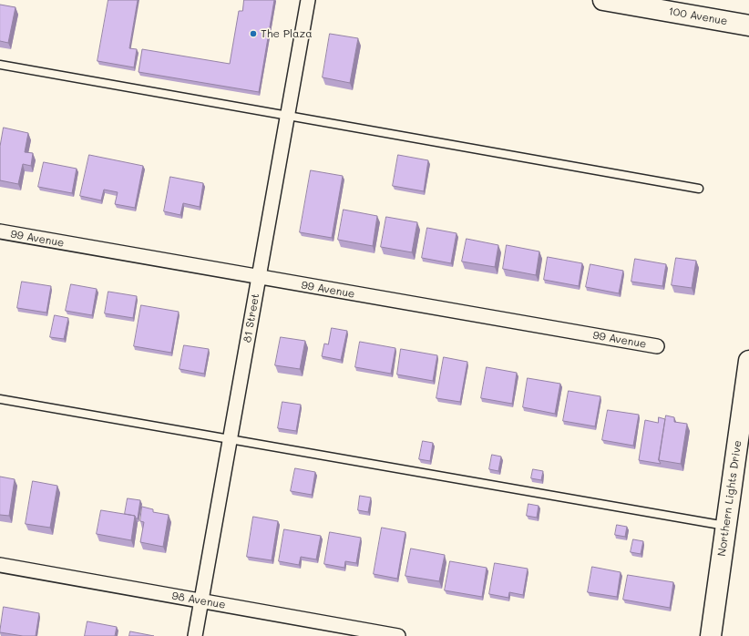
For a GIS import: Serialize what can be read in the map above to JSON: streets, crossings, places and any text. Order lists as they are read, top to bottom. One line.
{"streets":{"main road":["100 Avenue","Northern Lights Drive"],"street":["99 Avenue","81 Street","98 Avenue"]},"crossings":[["99 Avenue","81 Street"],["81 Street","98 Avenue"]],"places":["The Plaza"]}
